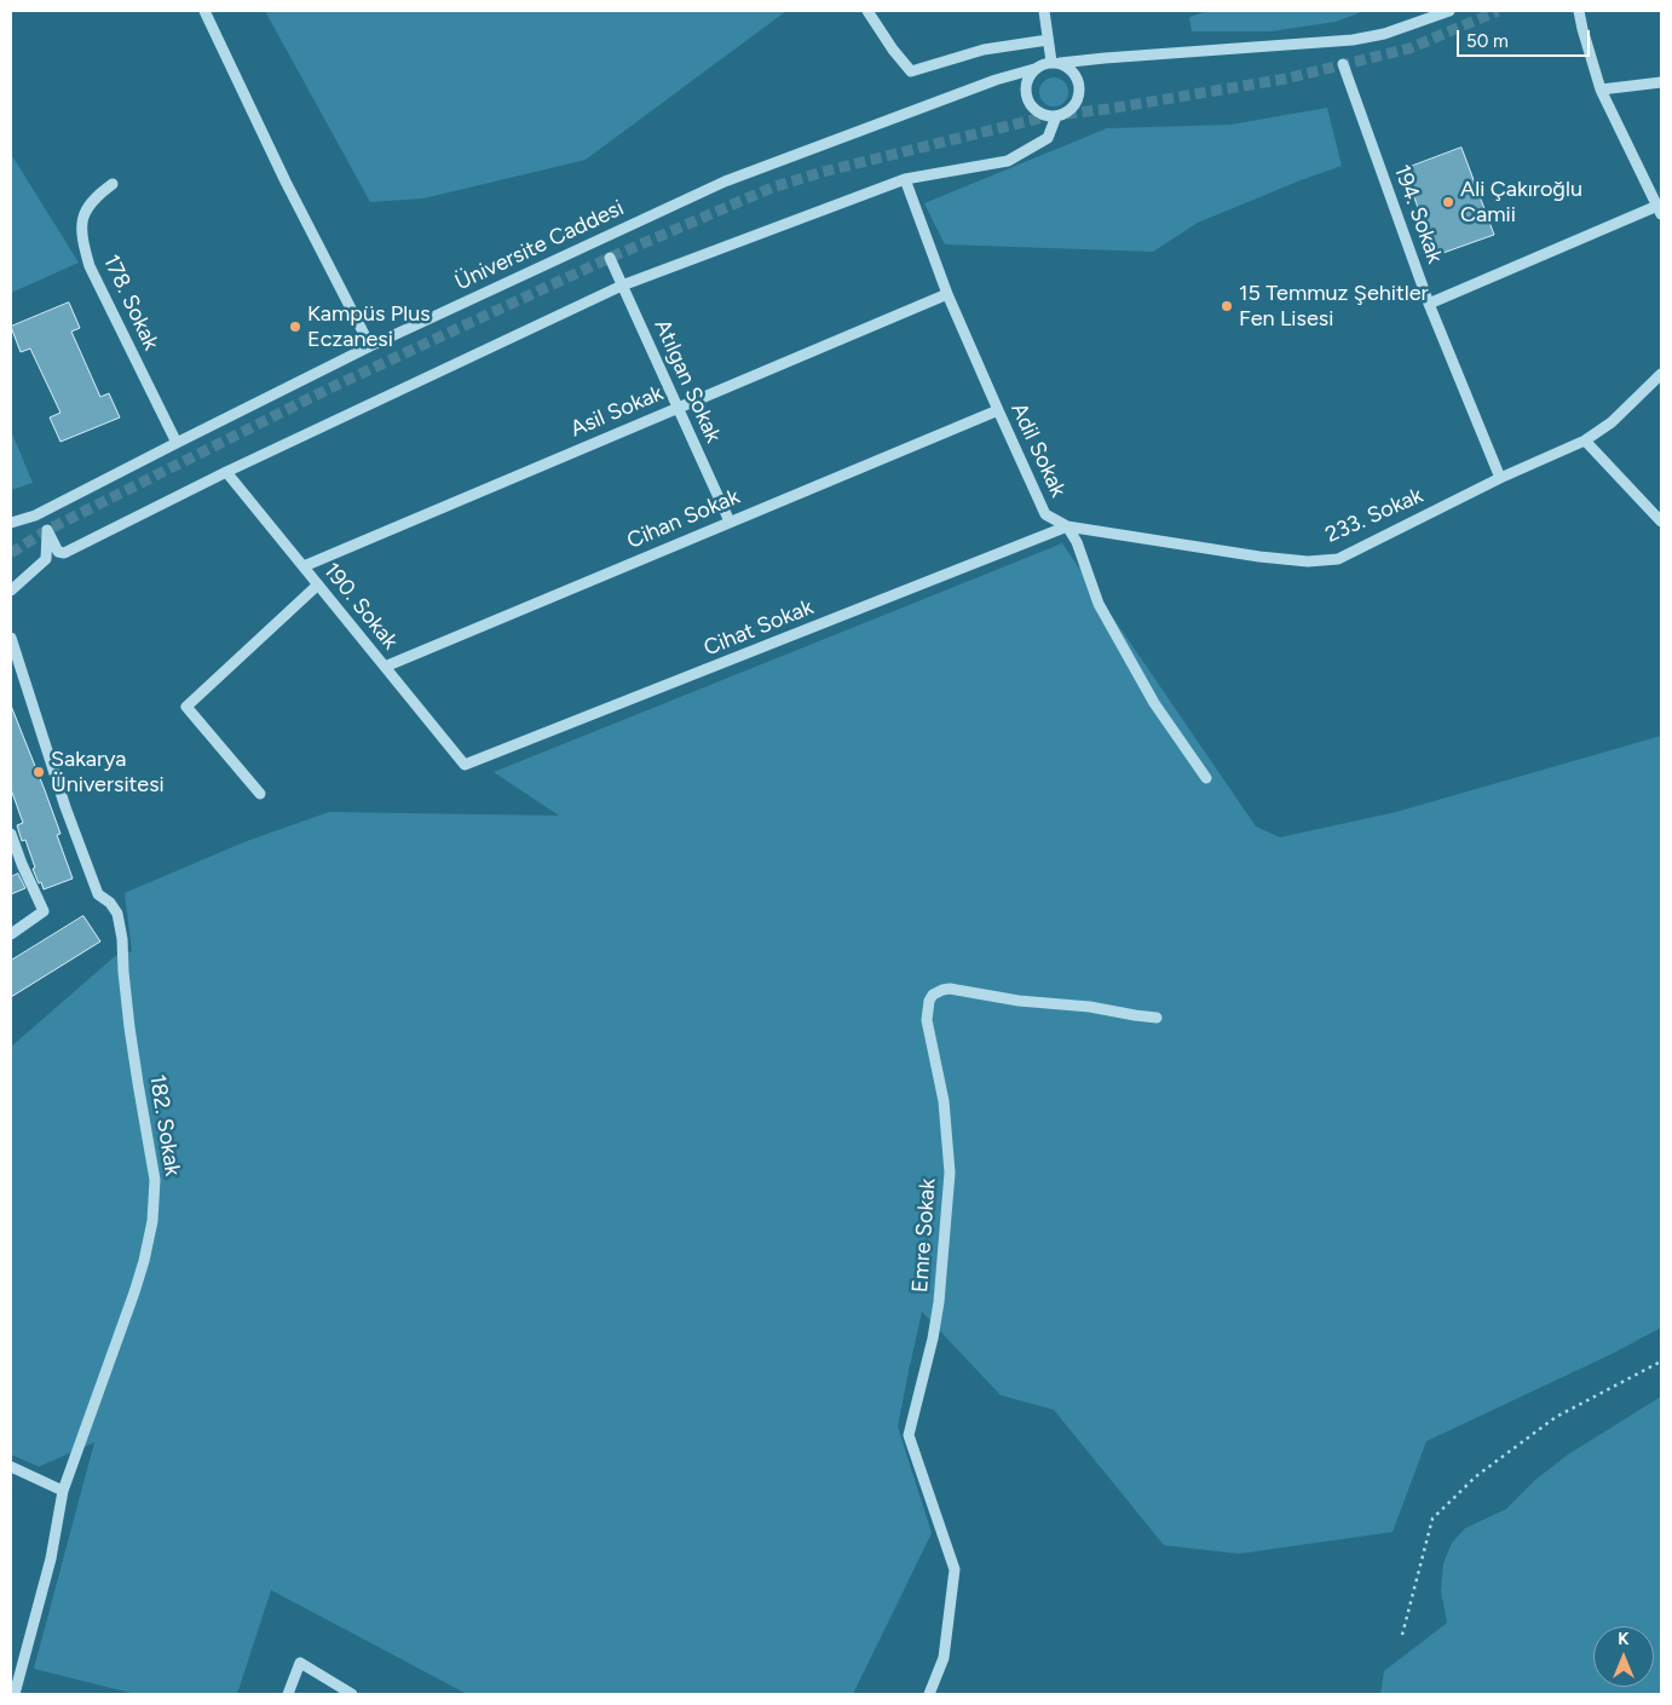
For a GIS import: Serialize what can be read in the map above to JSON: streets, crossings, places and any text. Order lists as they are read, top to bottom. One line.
{"streets":{"street":["194. Sokak","Üniversite Caddesi","178. Sokak","Atılgan Sokak","Asil Sokak","Adil Sokak","233. Sokak","Cihan Sokak","190. Sokak","Cihat Sokak","182. Sokak","Emre Sokak"]},"crossings":[["194. Sokak","233. Sokak"],["Üniversite Caddesi","178. Sokak"],["Atılgan Sokak","Asil Sokak"],["Atılgan Sokak","Cihan Sokak"],["Asil Sokak","Adil Sokak"],["Asil Sokak","190. Sokak"],["Adil Sokak","233. Sokak"],["Adil Sokak","Cihan Sokak"],["Adil Sokak","Cihat Sokak"],["233. Sokak","Cihat Sokak"],["Cihan Sokak","190. Sokak"],["190. Sokak","Cihat Sokak"]],"places":["Ali Çakıroğlu Camii","15 Temmuz Şehitler Fen Lisesi","Kampüs Plus Eczanesi","Sakarya Üniversitesi"],"scale_bar":"50 m","north":"top"}
